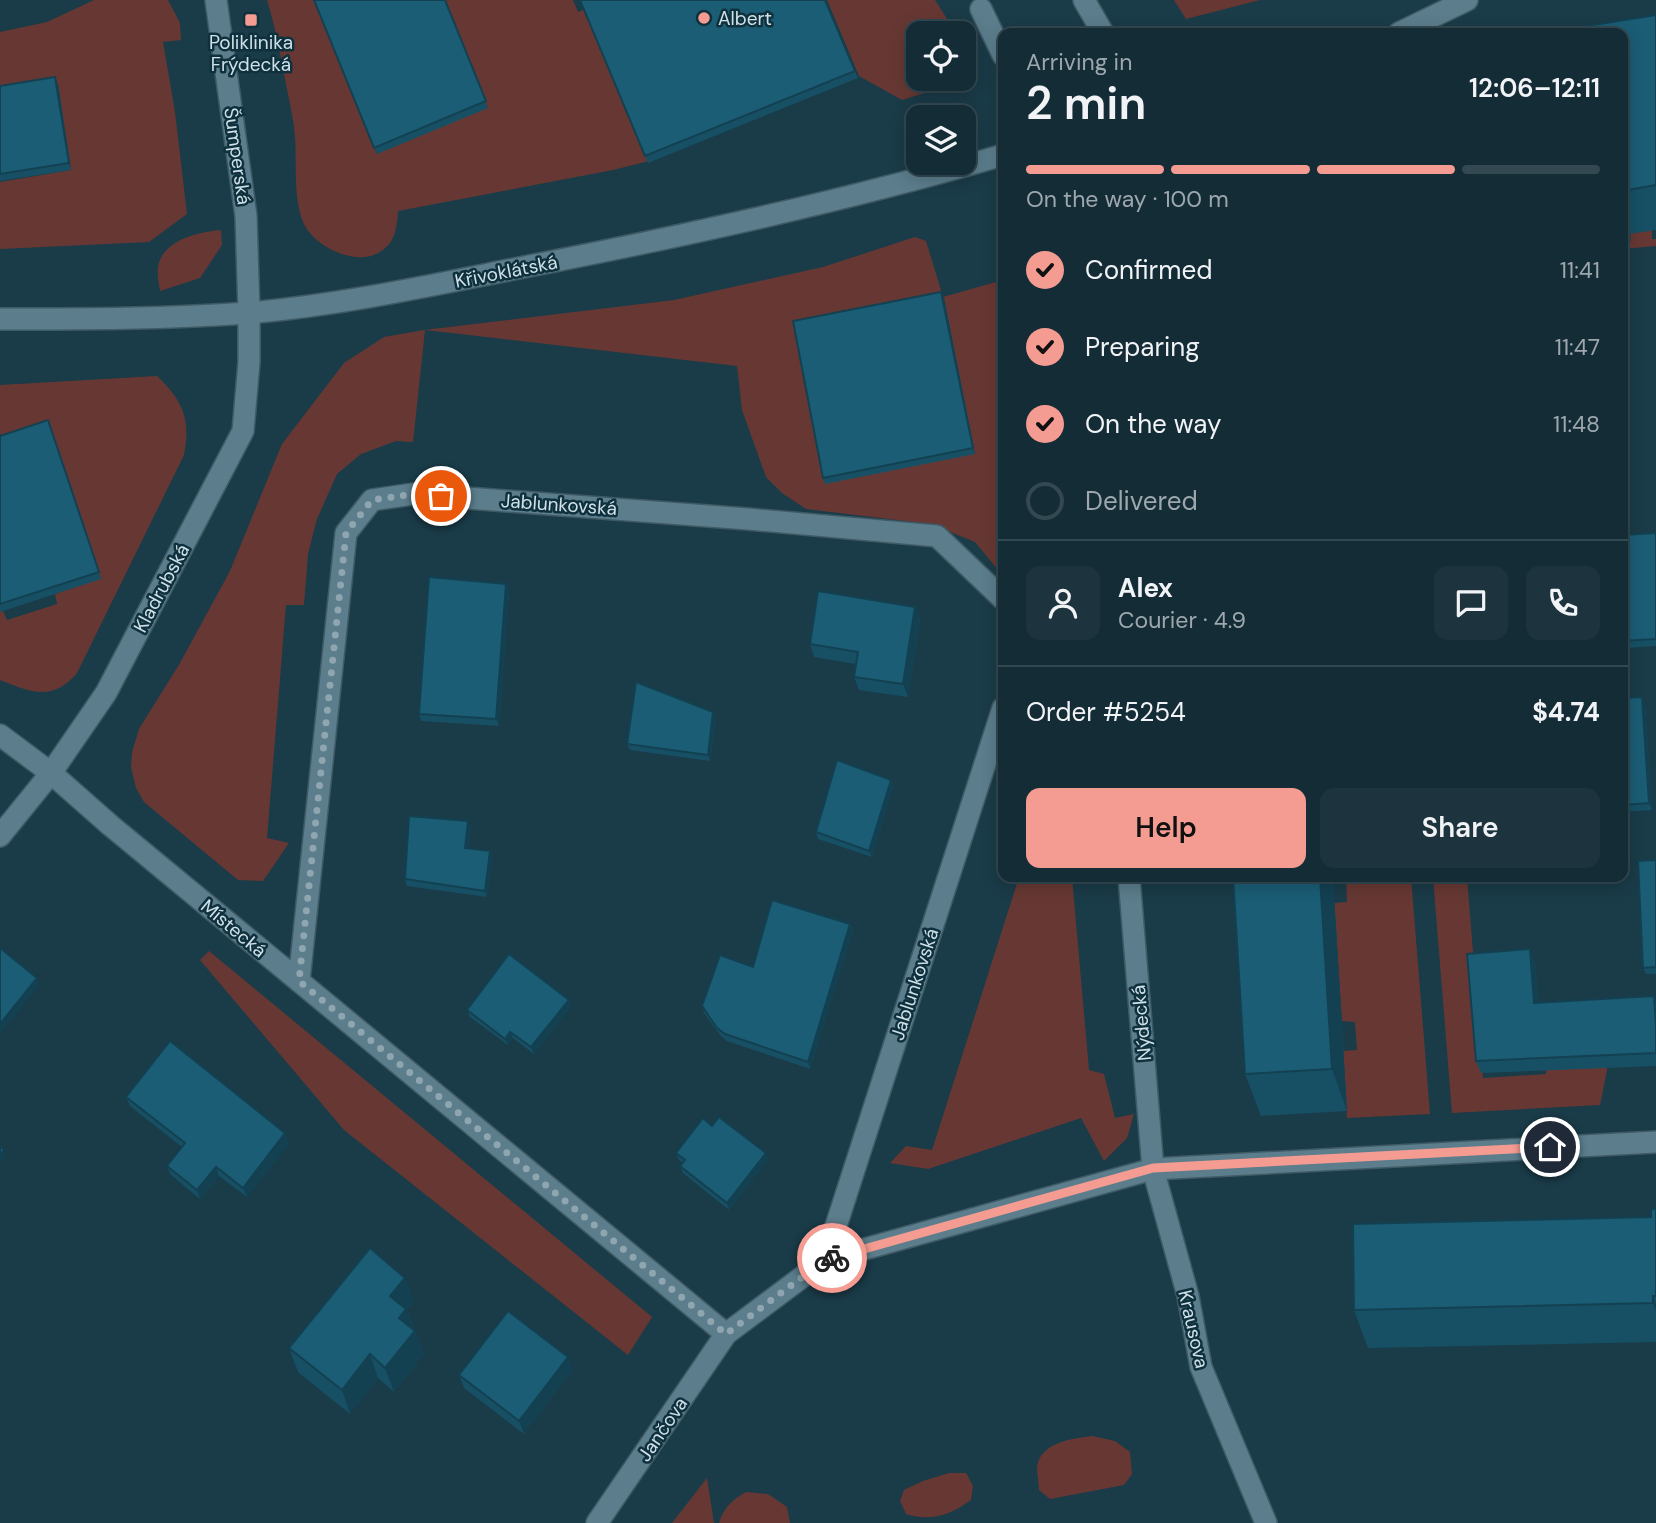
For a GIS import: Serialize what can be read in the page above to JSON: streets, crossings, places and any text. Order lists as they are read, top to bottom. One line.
{"streets":{"street":["Šumperská","Křivoklátská","Jablunkovská","Kladrubská","Místecká","Nýdecká","Krausova","Jančova"]},"crossings":[["Šumperská","Křivoklátská"],["Šumperská","Kladrubská"],["Křivoklátská","Kladrubská"],["Jablunkovská","Místecká"],["Kladrubská","Místecká"],["Místecká","Jančova"],["Nýdecká","Krausova"]],"places":{"other":["Albert"],"transit":["Poliklinika Frýdecká"]},"page":{"heading":["2 min","Arriving in","12:06–12:11"],"panel":["Alex","Courier · 4.9","Order #5254","$4.74"],"bar":"On the way · 100 m","list":[["Confirmed","11:41"],["Preparing","11:47"],["On the way","11:48"],"Delivered"],"buttons":["Help","Share"]}}
